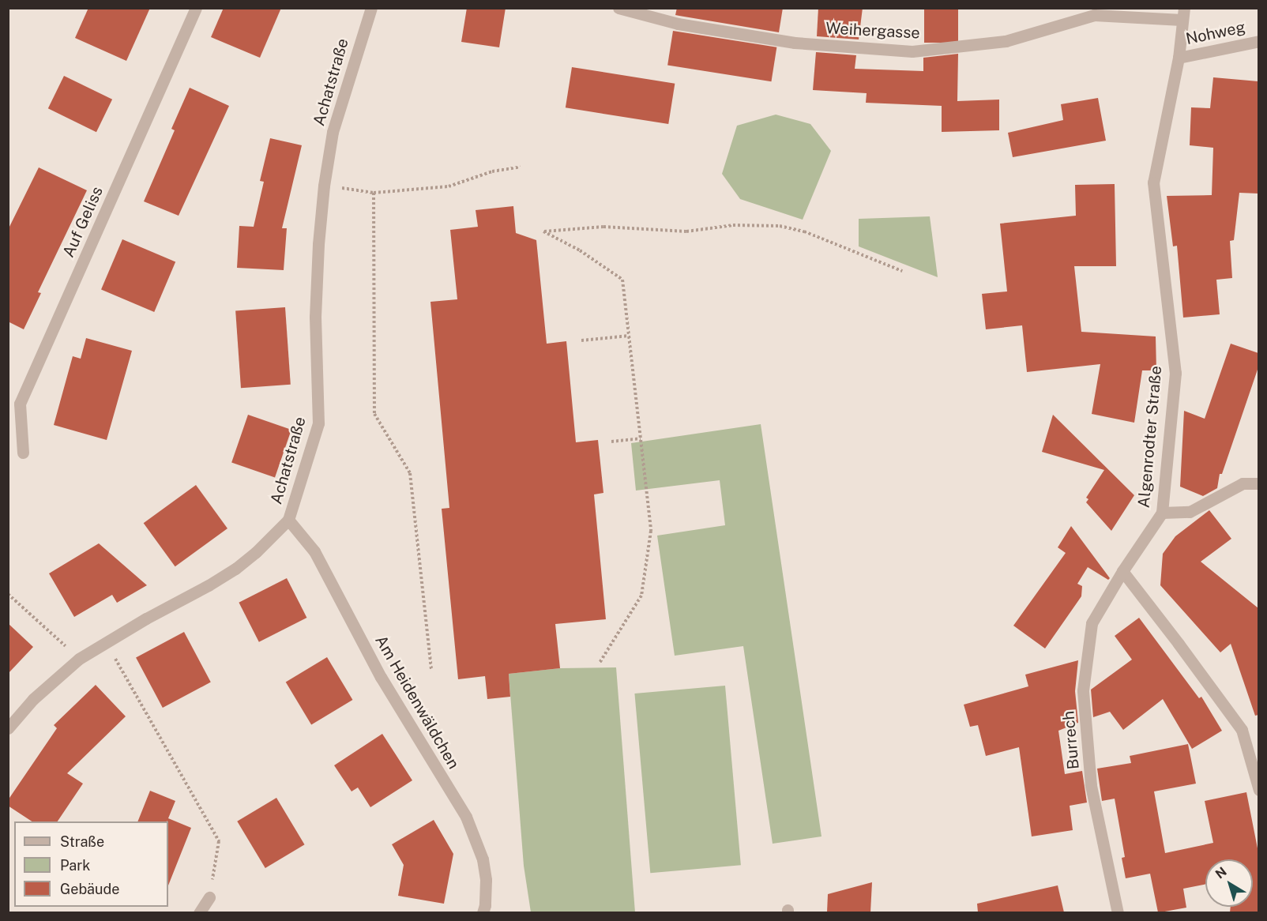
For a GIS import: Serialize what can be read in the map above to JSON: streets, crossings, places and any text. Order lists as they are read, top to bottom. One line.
{"streets":{"street":["Weihergasse","Nohweg","Achatstraße","Auf Geliss","Algenrodter Straße","Am Heidenwäldchen","Burrech"]},"crossings":[["Weihergasse","Algenrodter Straße"],["Nohweg","Algenrodter Straße"],["Achatstraße","Am Heidenwäldchen"],["Algenrodter Straße","Burrech"]],"legend":["Straße","Park","Gebäude"],"north":"top left"}
